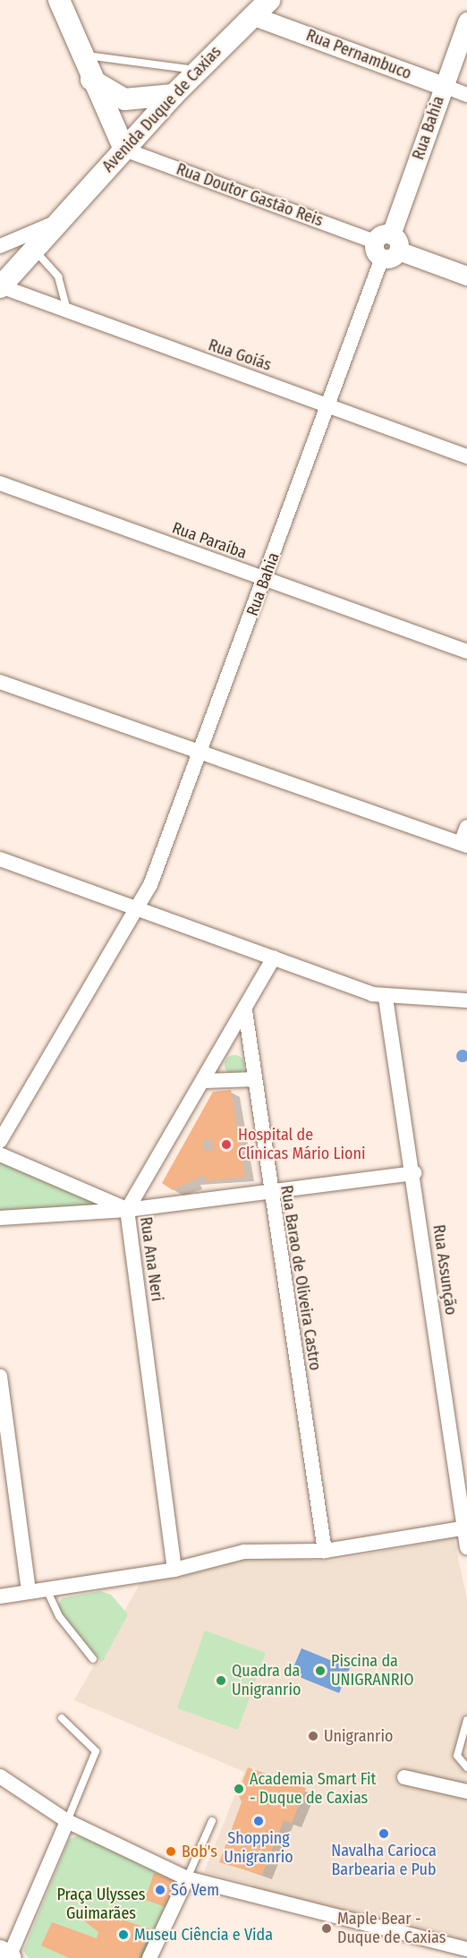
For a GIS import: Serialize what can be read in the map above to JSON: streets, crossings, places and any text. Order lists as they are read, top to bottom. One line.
{"streets":{"main road":["Avenida Duque de Caxias"],"street":["Rua Pernambuco","Rua Bahia","Rua Doutor Gastão Reis","Rua Goiás","Rua Paraíba","Rua Ana Neri","Rua Assunção","Rua Barao de Oliveira Castro"]},"crossings":[["Rua Pernambuco","Avenida Duque de Caxias"],["Rua Pernambuco","Rua Bahia"],["Avenida Duque de Caxias","Rua Doutor Gastão Reis"],["Avenida Duque de Caxias","Rua Goiás"],["Rua Bahia","Rua Doutor Gastão Reis"],["Rua Bahia","Rua Goiás"],["Rua Bahia","Rua Paraíba"],["Rua Ana Neri","Rua Barao de Oliveira Castro"]],"parks":["Praça Ulysses Guimarães"],"places":["Hospital de Clínicas Mário Lioni","Piscina da UNIGRANRIO","Quadra da Unigranrio","Unigranrio","Academia Smart Fit - Duque de Caxias","Shopping Unigranrio","Navalha Carioca Barbearia e Pub","Bob's","Só Vem","Maple Bear - Duque de Caxias","Museu Ciência e Vida"]}
